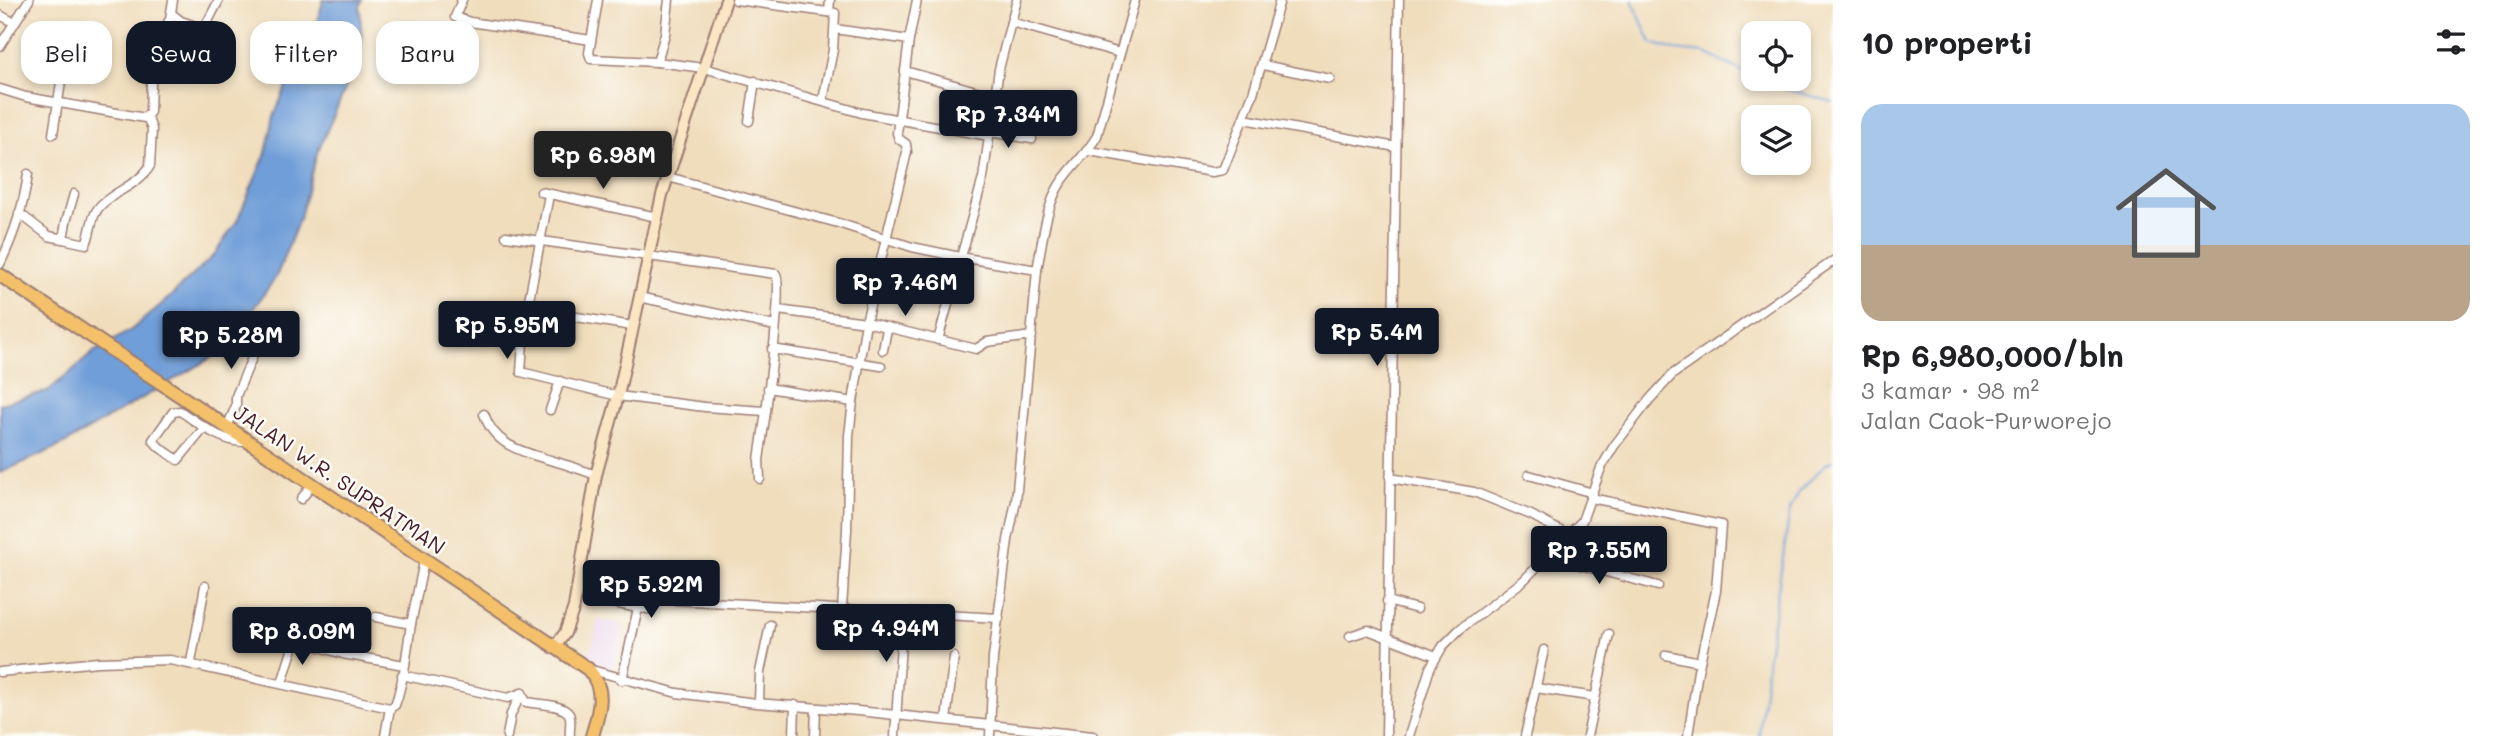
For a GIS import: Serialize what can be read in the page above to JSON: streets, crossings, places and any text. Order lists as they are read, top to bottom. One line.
{"streets":{"main road":["JALAN W.R. SUPRATMAN"]},"page":{"heading":"10 properti","chip":["Beli","Sewa","Filter","Baru"],"list":[{"name":"Rp 6,980,000/bln","note":"3 kamar · 98 m² · Jalan Caok-Purworejo"}],"price":["Rp 7.34M","Rp 6.98M","Rp 7.46M","Rp 5.95M","Rp 5.4M","Rp 5.28M","Rp 7.55M","Rp 5.92M","Rp 4.94M","Rp 8.09M"]}}
